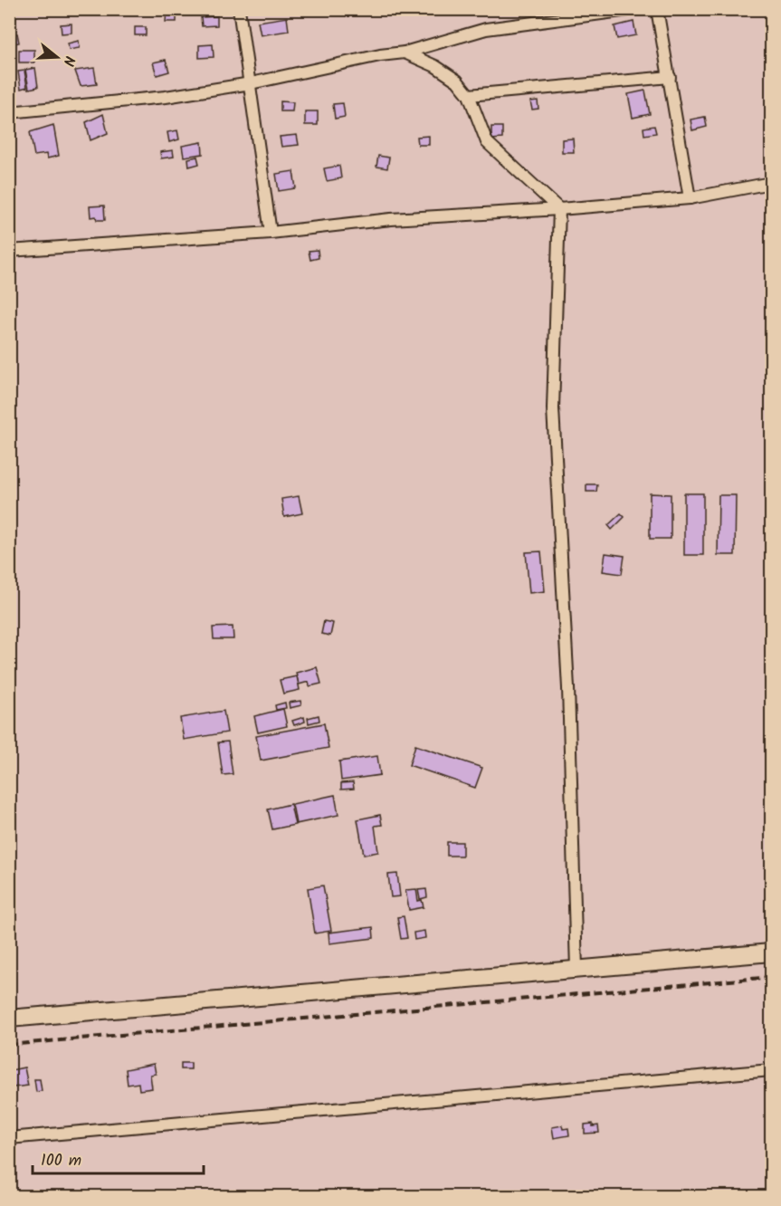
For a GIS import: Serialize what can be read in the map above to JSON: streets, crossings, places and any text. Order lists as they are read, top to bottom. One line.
{"scale_bar":"100 m","north":"right"}
